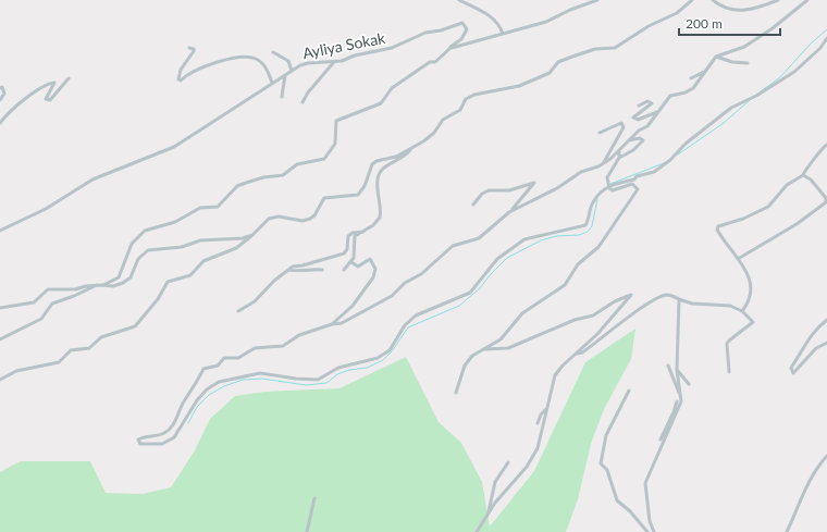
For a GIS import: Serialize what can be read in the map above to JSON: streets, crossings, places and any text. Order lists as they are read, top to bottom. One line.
{"streets":{"street":["Ayliya Sokak"]},"scale_bar":"200 m"}
